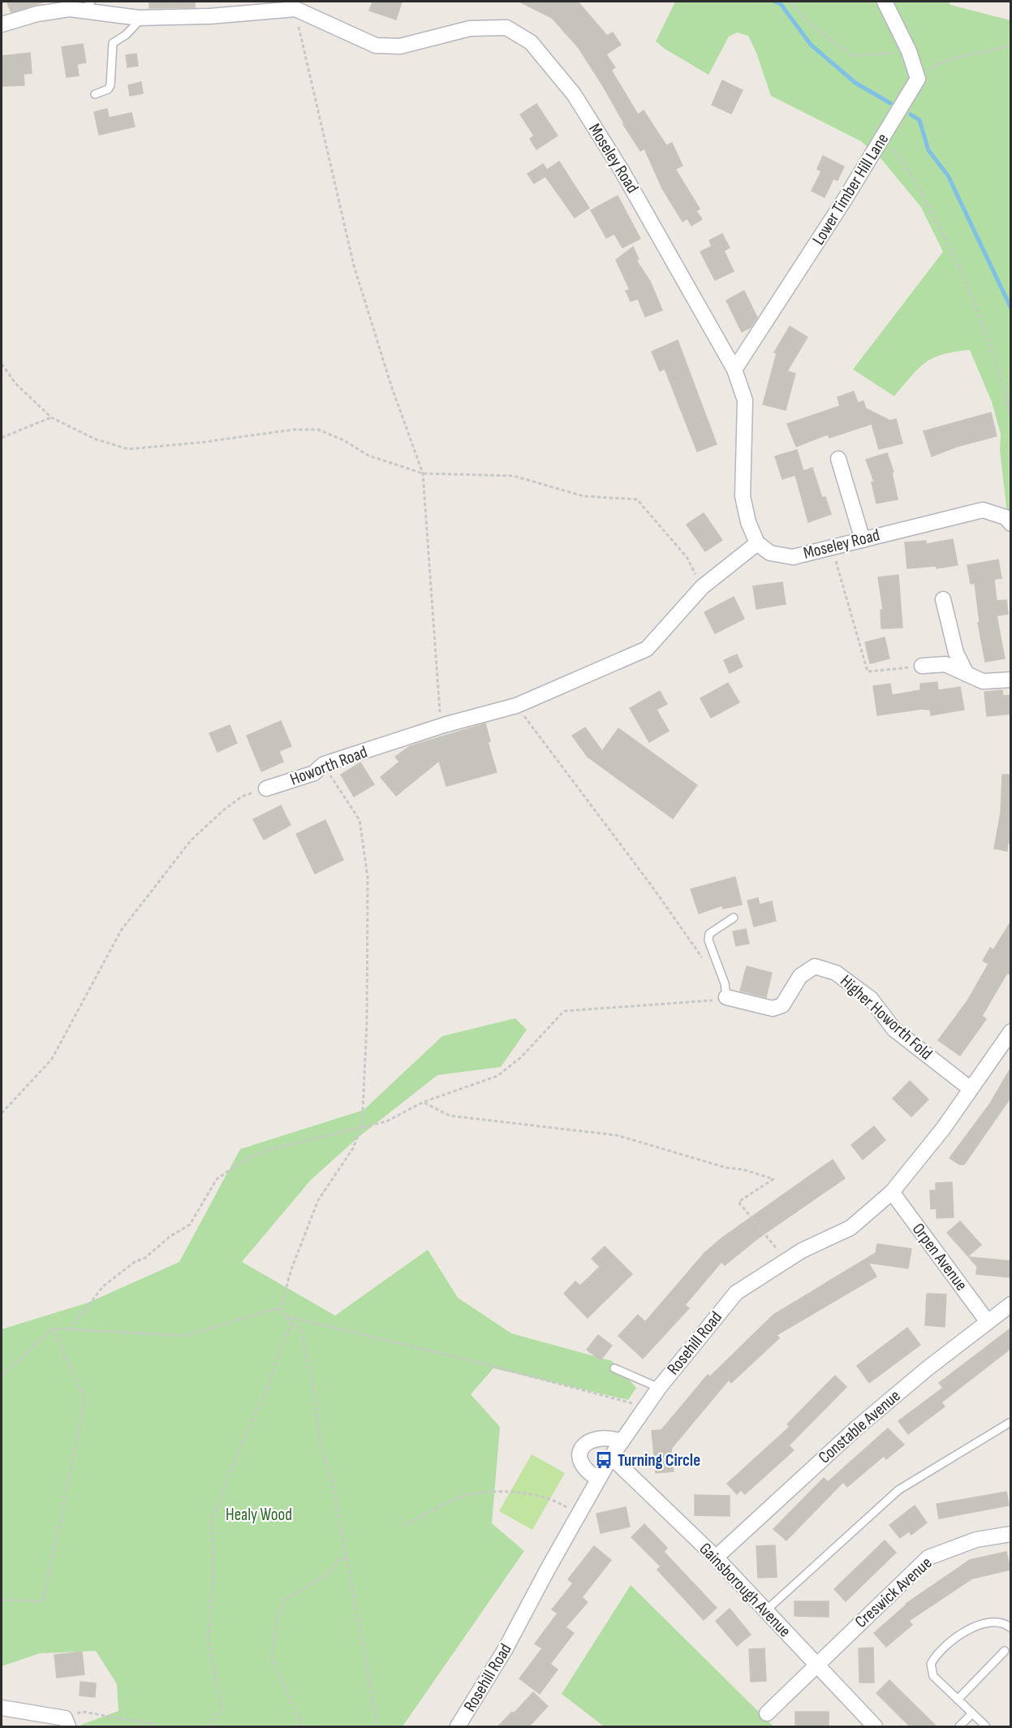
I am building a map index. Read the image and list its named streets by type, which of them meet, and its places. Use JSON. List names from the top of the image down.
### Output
{
  "streets": {
    "street": [
      "Moseley Road",
      "Lower Timber Hill Lane",
      "Howorth Road",
      "Higher Howorth Fold",
      "Orpen Avenue",
      "Rosehill Road",
      "Constable Avenue",
      "Gainsborough Avenue",
      "Creswick Avenue"
    ]
  },
  "crossings": [
    ["Moseley Road", "Lower Timber Hill Lane"],
    ["Moseley Road", "Howorth Road"],
    ["Higher Howorth Fold", "Rosehill Road"],
    ["Orpen Avenue", "Rosehill Road"],
    ["Orpen Avenue", "Constable Avenue"],
    ["Rosehill Road", "Gainsborough Avenue"],
    ["Constable Avenue", "Gainsborough Avenue"],
    ["Gainsborough Avenue", "Creswick Avenue"]
  ],
  "parks": ["Healy Wood"],
  "places": {
    "bus stop": ["Turning Circle"]
  }
}
